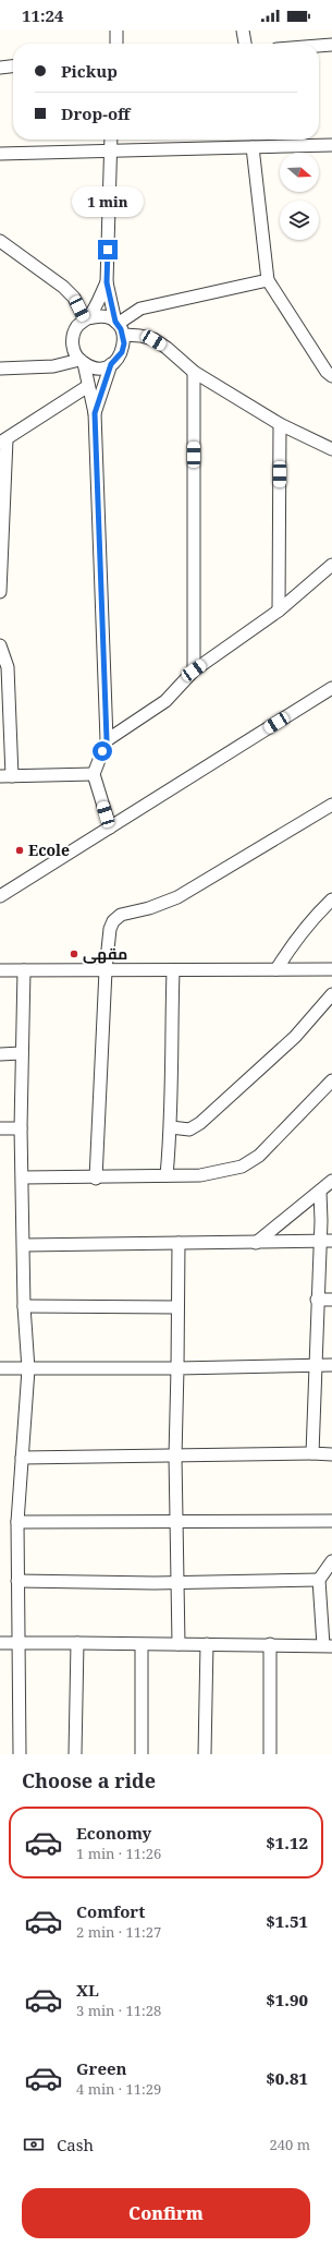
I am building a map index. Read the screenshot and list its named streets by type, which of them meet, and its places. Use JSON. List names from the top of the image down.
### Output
{
  "places": ["Ecole", "مقهى"],
  "north": "right",
  "page": {
    "status": "11:24",
    "banner": ["Pickup", "Drop-off"],
    "bubble": "1 min",
    "heading": "Choose a ride",
    "list": [
      {
        "name": "Economy",
        "note": "1 min · 11:26",
        "value": "$1.12"
      },
      {
        "name": "Comfort",
        "note": "2 min · 11:27",
        "value": "$1.51"
      },
      {
        "name": "XL",
        "note": "3 min · 11:28",
        "value": "$1.90"
      },
      {
        "name": "Green",
        "note": "4 min · 11:29",
        "value": "$0.81"
      }
    ],
    "pay": ["Cash", "240 m"],
    "buttons": "Confirm"
  }
}
